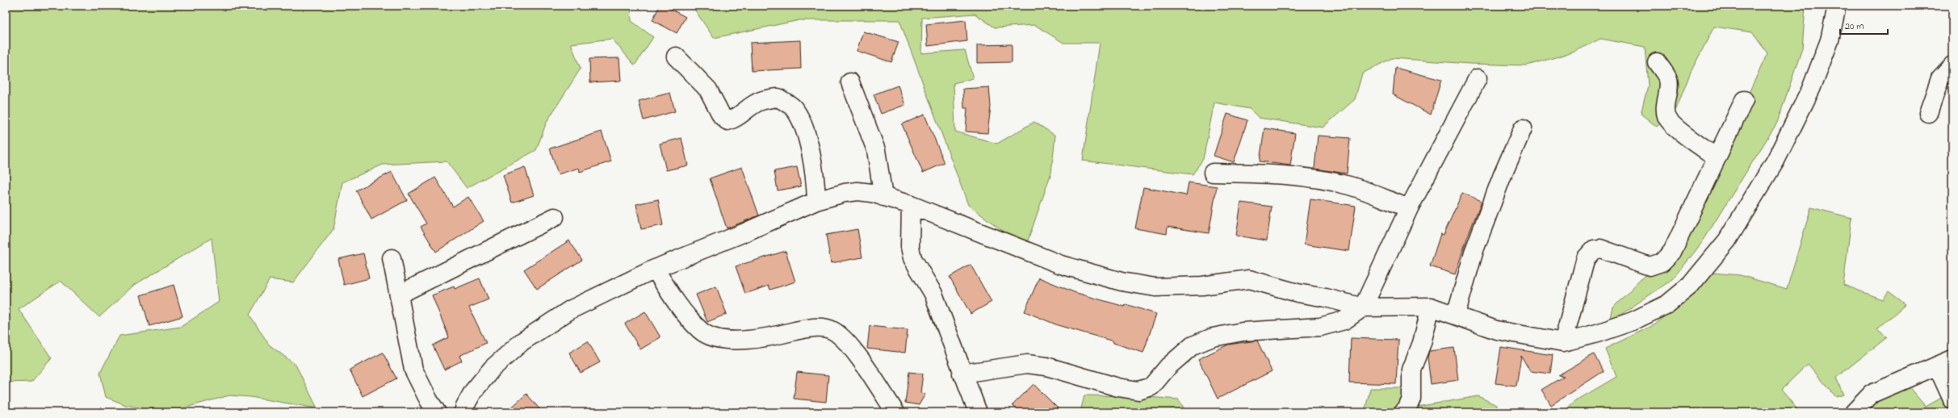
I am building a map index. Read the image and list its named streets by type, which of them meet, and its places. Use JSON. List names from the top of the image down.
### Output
{
  "scale_bar": "20 m"
}
